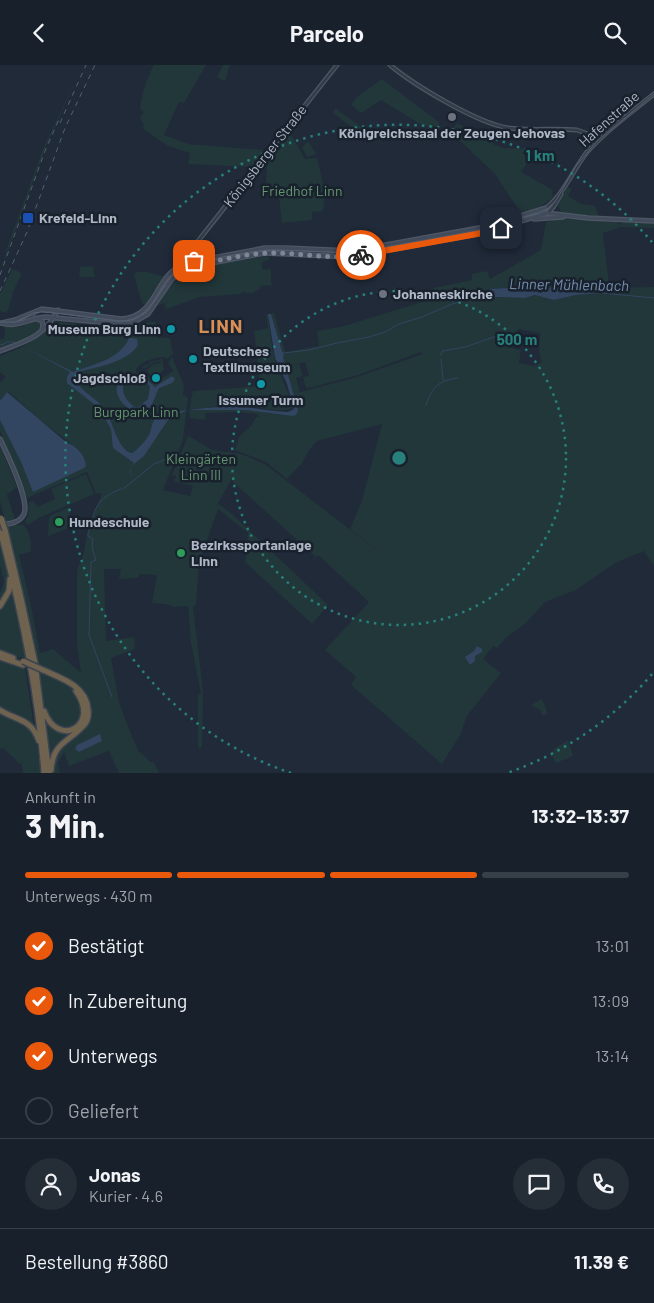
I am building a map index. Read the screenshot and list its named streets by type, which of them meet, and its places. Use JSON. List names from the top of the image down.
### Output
{
  "streets": {
    "main road": ["Hafenstraße"],
    "street": ["Königsberger Straße"]
  },
  "crossings": [
    ["Hafenstraße", "Königsberger Straße"]
  ],
  "districts": ["LINN"],
  "water": ["Linner Mühlenbach"],
  "parks": ["Friedhof Linn", "Burgpark Linn", "Kleingärten Linn III"],
  "places": {
    "other": [
      "Königreichssaal der Zeugen Jehovas",
      "Johanneskirche",
      "Museum Burg Linn",
      "Deutsches Textilmuseum",
      "Jagdschloß",
      "Issumer Turm",
      "Hundeschule",
      "Bezirkssportanlage Linn"
    ],
    "transit": ["Krefeld-Linn"]
  },
  "page": {
    "header": "Parcelo",
    "heading": ["3 Min.", "Ankunft in", "13:32–13:37"],
    "panel": [
      "Jonas",
      "Kurier · 4.6",
      "Bestellung #3860",
      "11.39 €"
    ],
    "bar": "Unterwegs · 430 m",
    "list": [
      ["Bestätigt", "13:01"],
      ["In Zubereitung", "13:09"],
      ["Unterwegs", "13:14"],
      "Geliefert"
    ]
  },
  "rings": ["1 km", "500 m"]
}
